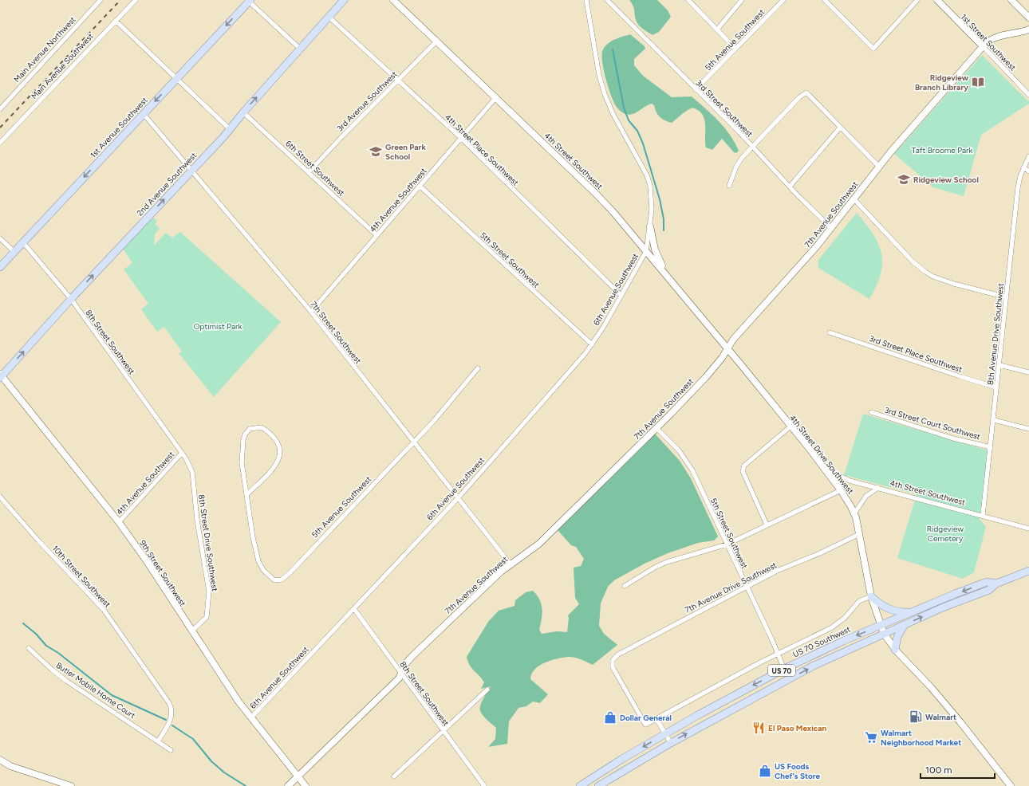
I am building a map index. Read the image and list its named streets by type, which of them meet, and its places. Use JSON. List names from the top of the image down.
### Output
{
  "streets": {
    "main road": [
      "1st Avenue Southwest",
      "2nd Avenue Southwest",
      "US 70 Southwest",
      "US 70"
    ],
    "street": [
      "5th Avenue Southwest",
      "1st Street Southwest",
      "Main Avenue Northwest",
      "Main Avenue Southwest",
      "3rd Avenue Southwest",
      "3rd Street Southwest",
      "4th Street Place Southwest",
      "4th Street Southwest",
      "6th Street Southwest",
      "4th Avenue Southwest",
      "7th Avenue Southwest",
      "5th Street Southwest",
      "6th Avenue Southwest",
      "7th Street Southwest",
      "8th Avenue Drive Southwest",
      "8th Street Southwest",
      "3rd Street Place Southwest",
      "3rd Street Court Southwest",
      "4th Street Drive Southwest",
      "8th Street Drive Southwest",
      "9th Street Southwest",
      "10th Street Southwest",
      "7th Avenue Drive Southwest",
      "Butler Mobile Home Court"
    ]
  },
  "crossings": [
    ["5th Avenue Southwest", "3rd Street Southwest"],
    ["5th Avenue Southwest", "7th Street Southwest"],
    ["1st Street Southwest", "7th Avenue Southwest"],
    ["3rd Avenue Southwest", "4th Street Place Southwest"],
    ["3rd Avenue Southwest", "4th Street Southwest"],
    ["3rd Avenue Southwest", "6th Street Southwest"],
    ["3rd Street Southwest", "7th Avenue Southwest"],
    ["1st Avenue Southwest", "7th Street Southwest"],
    ["1st Avenue Southwest", "8th Street Southwest"],
    ["4th Street Place Southwest", "2nd Avenue Southwest"],
    ["4th Street Place Southwest", "4th Avenue Southwest"],
    ["4th Street Place Southwest", "6th Avenue Southwest"],
    ["4th Street Southwest", "4th Avenue Southwest"],
    ["4th Street Southwest", "7th Avenue Southwest"],
    ["4th Street Southwest", "6th Avenue Southwest"],
    ["4th Street Southwest", "8th Avenue Drive Southwest"],
    ["4th Street Southwest", "4th Street Drive Southwest"],
    ["6th Street Southwest", "2nd Avenue Southwest"],
    ["6th Street Southwest", "4th Avenue Southwest"],
    ["2nd Avenue Southwest", "7th Street Southwest"],
    ["2nd Avenue Southwest", "8th Street Southwest"],
    ["2nd Avenue Southwest", "9th Street Southwest"],
    ["4th Avenue Southwest", "5th Street Southwest"],
    ["4th Avenue Southwest", "7th Street Southwest"],
    ["4th Avenue Southwest", "8th Street Southwest"],
    ["4th Avenue Southwest", "8th Street Drive Southwest"],
    ["4th Avenue Southwest", "9th Street Southwest"],
    ["7th Avenue Southwest", "5th Street Southwest"],
    ["7th Avenue Southwest", "7th Street Southwest"],
    ["7th Avenue Southwest", "8th Street Southwest"],
    ["7th Avenue Southwest", "4th Street Drive Southwest"],
    ["7th Avenue Southwest", "9th Street Southwest"],
    ["5th Street Southwest", "6th Avenue Southwest"],
    ["5th Street Southwest", "7th Avenue Drive Southwest"],
    ["5th Street Southwest", "US 70 Southwest"],
    ["6th Avenue Southwest", "7th Street Southwest"],
    ["6th Avenue Southwest", "8th Street Southwest"],
    ["6th Avenue Southwest", "9th Street Southwest"],
    ["8th Avenue Drive Southwest", "3rd Street Place Southwest"],
    ["8th Avenue Drive Southwest", "3rd Street Court Southwest"],
    ["8th Street Southwest", "8th Street Drive Southwest"],
    ["4th Street Drive Southwest", "7th Avenue Drive Southwest"],
    ["4th Street Drive Southwest", "US 70 Southwest"],
    ["8th Street Drive Southwest", "9th Street Southwest"],
    ["10th Street Southwest", "Butler Mobile Home Court"]
  ],
  "one_way": ["1st Avenue Southwest", "2nd Avenue Southwest"],
  "parks": ["Taft Broome Park", "Optimist Park", "Ridgeview Cemetery"],
  "places": {
    "library": ["Ridgeview Branch Library"],
    "school or university": ["Green Park School", "Ridgeview School"],
    "fuel station": ["Walmart"],
    "shop": ["Dollar General", "US Foods Chef's Store"],
    "restaurant": ["El Paso Mexican"],
    "supermarket": ["Walmart Neighborhood Market"]
  },
  "scale_bar": "100 m"
}
